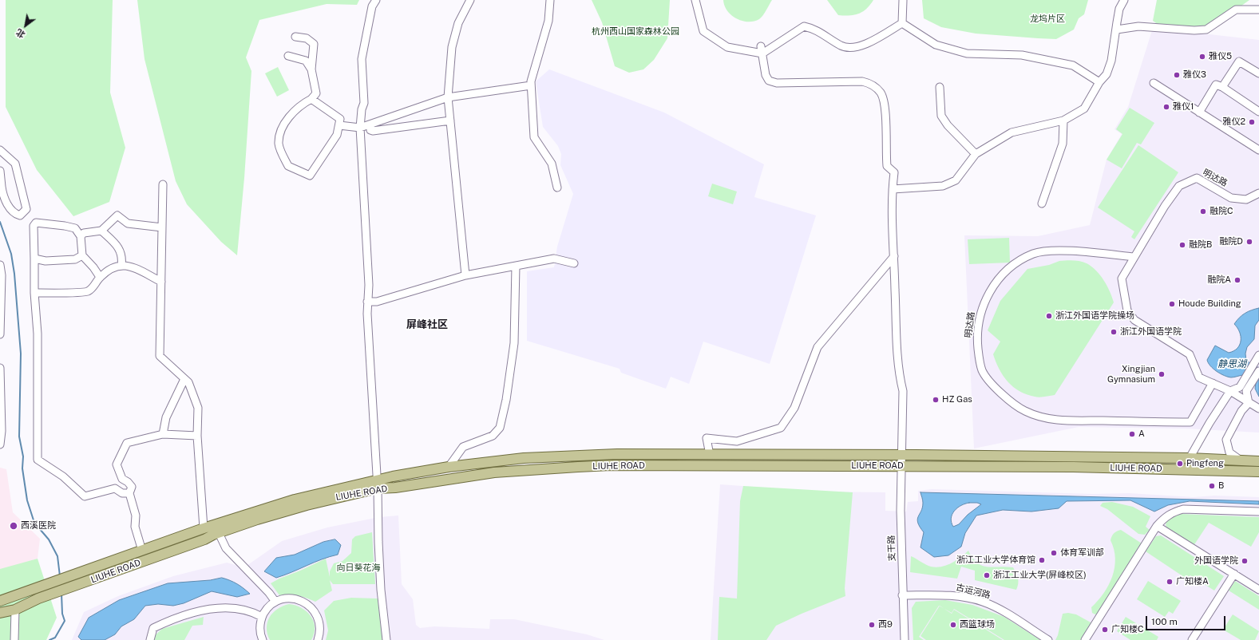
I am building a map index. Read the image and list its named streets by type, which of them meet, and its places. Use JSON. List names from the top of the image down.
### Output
{
  "streets": {
    "main road": ["LIUHE ROAD"],
    "street": ["明达路", "支干路", "古运河路"]
  },
  "crossings": [
    ["LIUHE ROAD", "支干路"],
    ["支干路", "古运河路"]
  ],
  "districts": ["屏峰社区"],
  "water": ["静思湖"],
  "parks": ["龙坞片区", "杭州西山国家森林公园", "向日葵花海"],
  "places": [
    "雅仪5",
    "雅仪3",
    "雅仪1",
    "雅仪2",
    "融院C",
    "融院D",
    "融院B",
    "融院A",
    "Houde Building",
    "浙江外国语学院操场",
    "浙江外国语学院",
    "Xingjian Gymnasium",
    "HZ Gas",
    "A",
    "Pingfeng",
    "B",
    "西溪医院",
    "体育军训部",
    "浙江工业大学体育馆",
    "外国语学院",
    "浙江工业大学(屏峰校区)",
    "广知楼A",
    "西9",
    "西篮球场",
    "广知楼C"
  ],
  "scale_bar": "100 m",
  "north": "bottom left"
}
